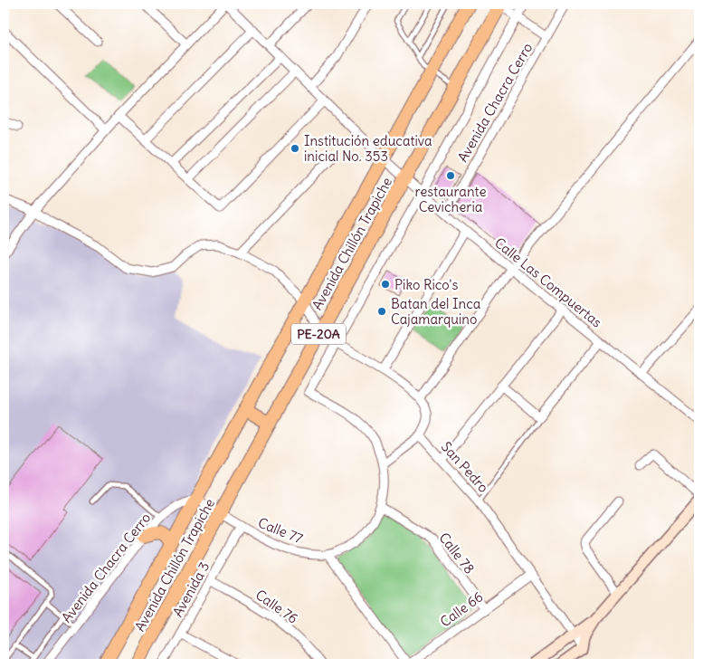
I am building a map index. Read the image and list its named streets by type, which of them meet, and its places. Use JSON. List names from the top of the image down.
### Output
{
  "streets": {
    "main road": ["Avenida Chillón Trapiche", "PE-20A"],
    "street": [
      "Avenida Chacra Cerro",
      "Calle Las Compuertas",
      "San Pedro",
      "Calle 77",
      "Calle 78",
      "Avenida 3",
      "Calle 76",
      "Calle 66"
    ]
  },
  "crossings": [
    ["Avenida Chacra Cerro", "Avenida Chillón Trapiche"],
    ["Avenida Chacra Cerro", "Calle Las Compuertas"],
    ["Avenida Chacra Cerro", "Calle 77"],
    ["Avenida Chillón Trapiche", "Calle Las Compuertas"],
    ["Avenida Chillón Trapiche", "Calle 77"],
    ["San Pedro", "Calle 66"],
    ["Calle 77", "Calle 78"],
    ["Calle 77", "Avenida 3"],
    ["Calle 78", "Calle 66"],
    ["Avenida 3", "Calle 76"]
  ],
  "places": [
    "Institución educativa inicial No. 353",
    "restaurante Cevicheria",
    "Piko Rico's",
    "Batan del Inca Cajamarquino"
  ]
}
